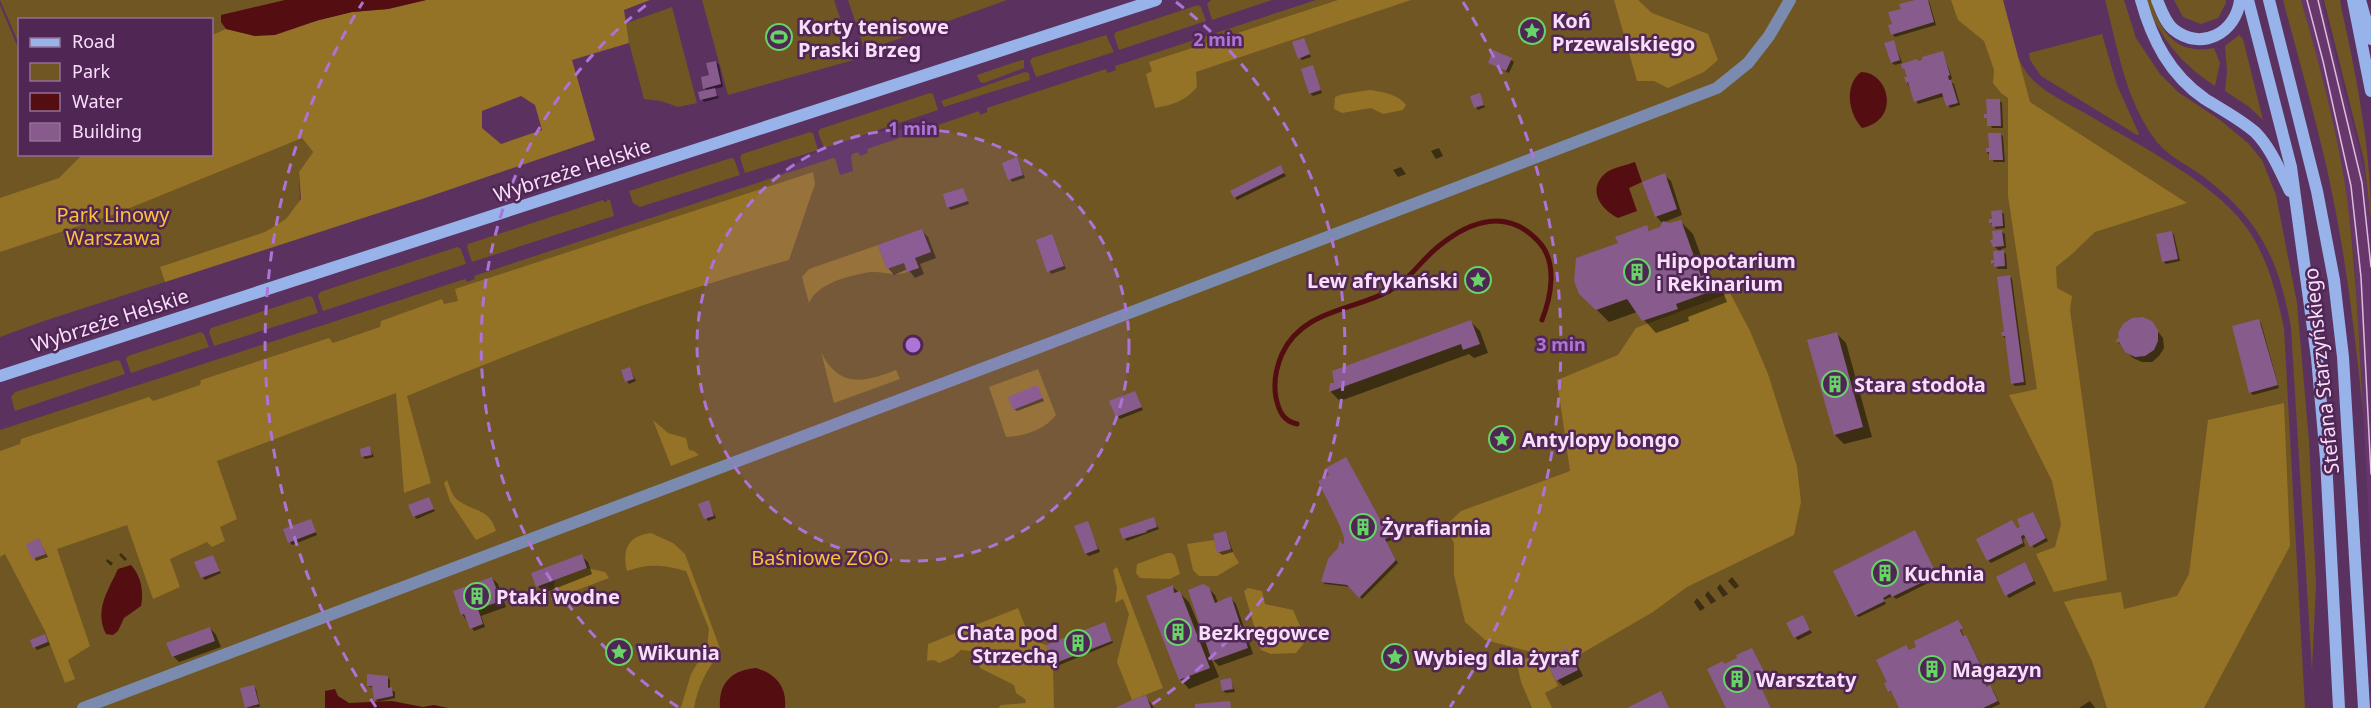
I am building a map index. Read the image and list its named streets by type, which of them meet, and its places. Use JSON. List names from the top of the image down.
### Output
{
  "streets": {
    "main road": ["Wybrzeże Helskie", "Stefana Starzyńskiego"]
  },
  "parks": ["Park Linowy Warszawa", "Baśniowe ZOO"],
  "places": {
    "place": [
      "Koń Przewalskiego",
      "Lew afrykański",
      "Antylopy bongo",
      "Wikunia",
      "Wybieg dla żyraf"
    ],
    "sports": ["Korty tenisowe Praski Brzeg"],
    "building": [
      "Hipopotarium i Rekinarium",
      "Stara stodoła",
      "Żyrafiarnia",
      "Kuchnia",
      "Ptaki wodne",
      "Bezkręgowce",
      "Chata pod Strzechą",
      "Magazyn",
      "Warsztaty"
    ]
  },
  "legend": [
    "Road",
    "Park",
    "Water",
    "Building"
  ],
  "rings": ["2 min", "1 min", "3 min"]
}
